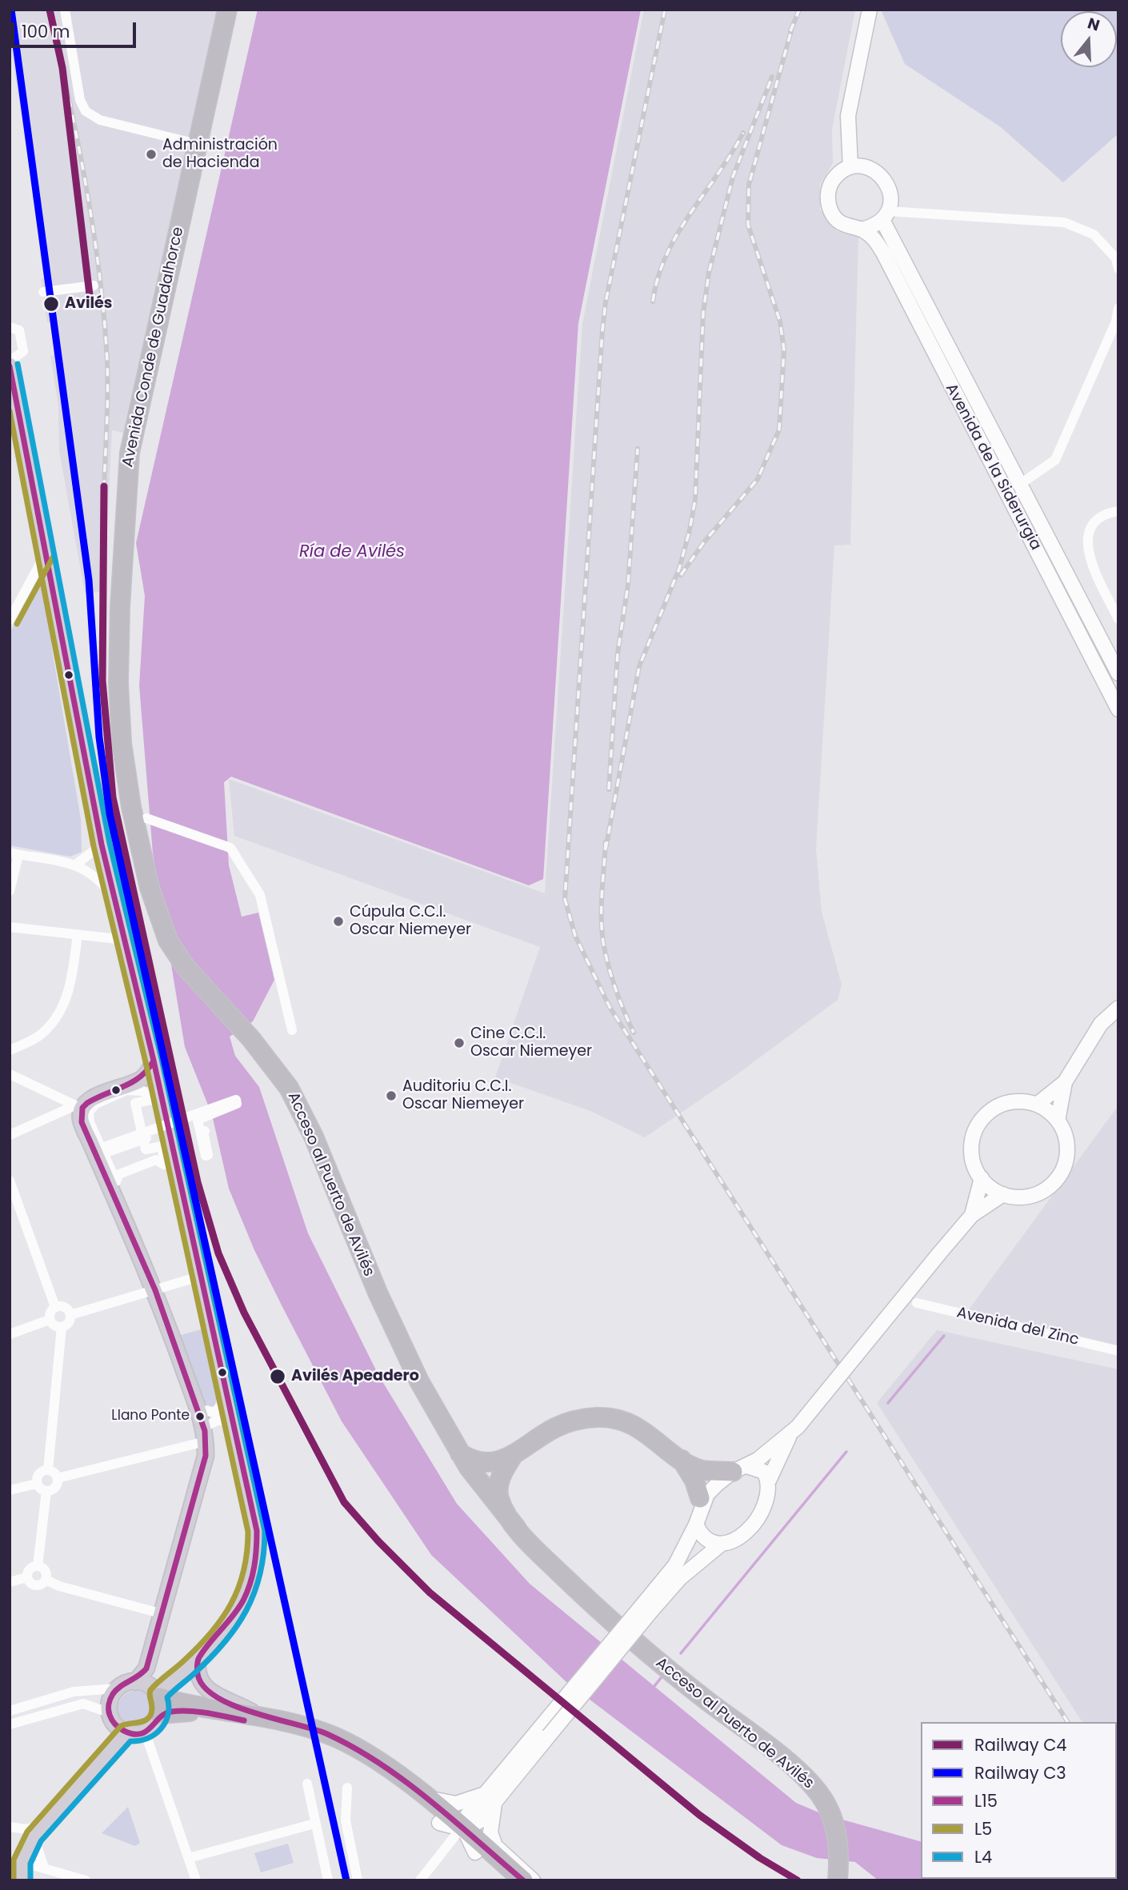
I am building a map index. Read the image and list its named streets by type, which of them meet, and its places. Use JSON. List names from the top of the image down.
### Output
{
  "streets": {
    "highway": ["Avenida Conde de Guadalhorce", "Acceso al Puerto de Avilés"],
    "main road": ["Avenida de la Siderurgia"],
    "street": ["Avenida del Zinc"]
  },
  "crossings": [
    ["Avenida Conde de Guadalhorce", "Acceso al Puerto de Avilés"]
  ],
  "water": ["Ría de Avilés"],
  "places": [
    "Administración de Hacienda",
    "Avilés",
    "Cúpula C.C.I. Oscar Niemeyer",
    "Cine C.C.I. Oscar Niemeyer",
    "Auditoriu C.C.I. Oscar Niemeyer",
    "Avilés Apeadero",
    "Llano Ponte"
  ],
  "lines": [
    "rail line C4",
    "rail line C3",
    "transit line L4",
    "transit line L15",
    "transit line L5"
  ],
  "legend": [
    "Railway C4",
    "Railway C3",
    "L15",
    "L5",
    "L4"
  ],
  "scale_bar": "100 m",
  "north": "top"
}
